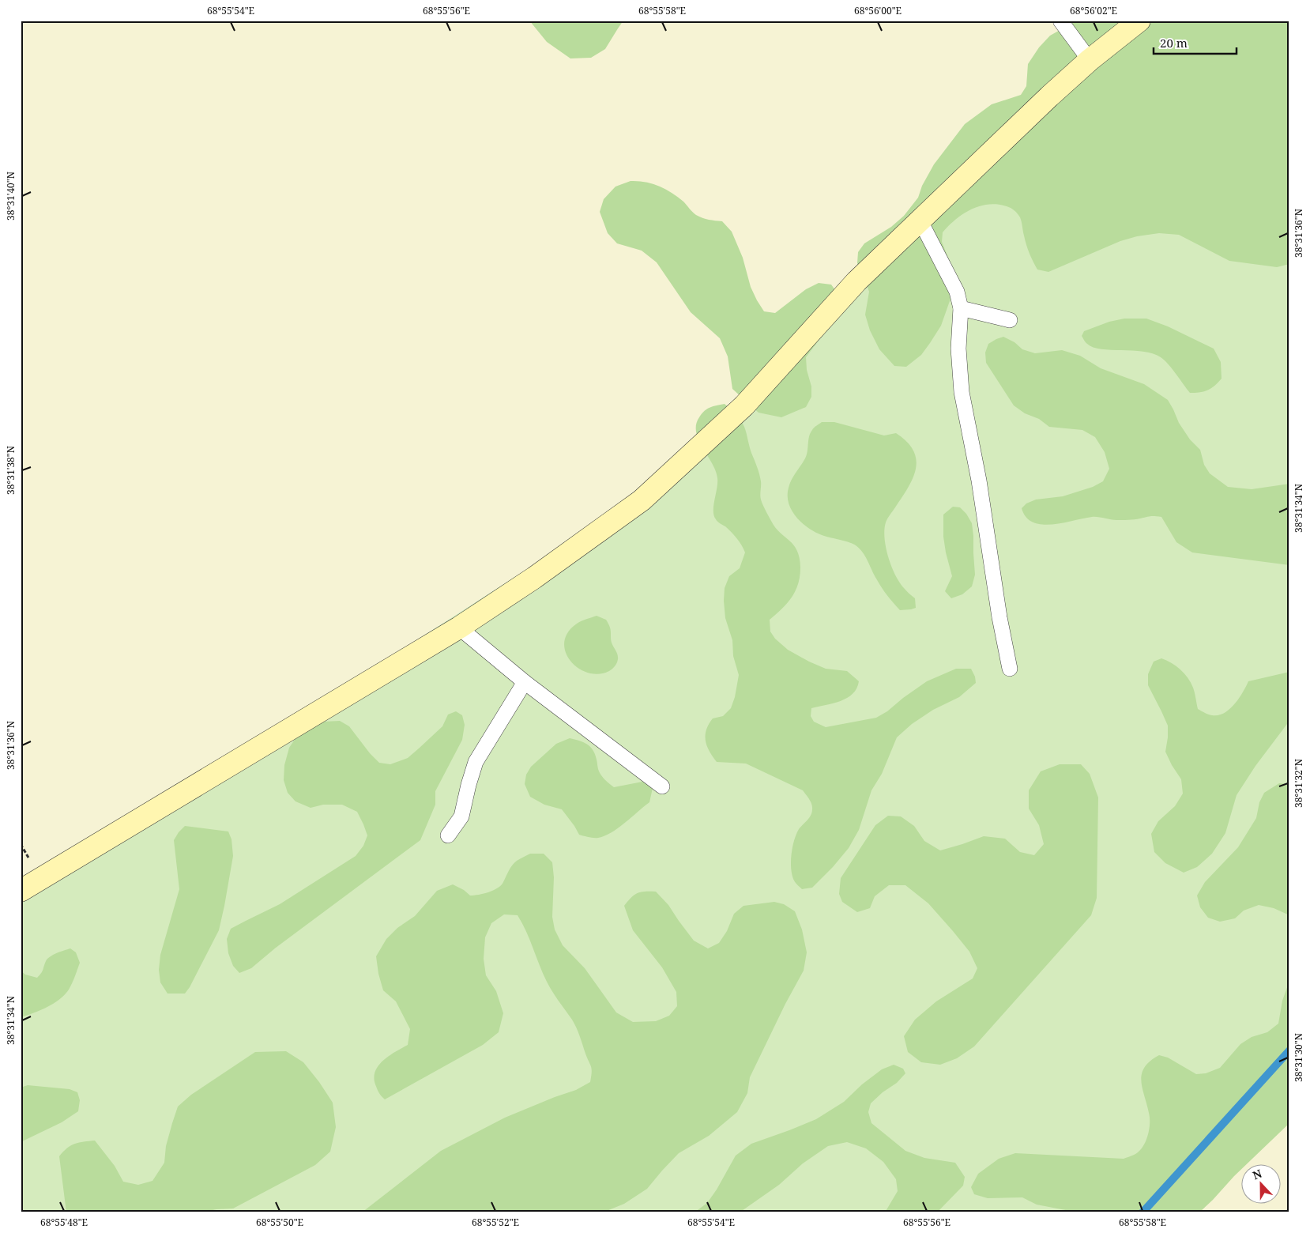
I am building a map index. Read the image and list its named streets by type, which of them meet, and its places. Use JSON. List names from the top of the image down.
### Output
{
  "scale_bar": "20 m",
  "north": "top",
  "coordinates": [
    "68°55'54\"E",
    "68°55'56\"E",
    "68°55'58\"E",
    "68°56'00\"E",
    "68°56'02\"E",
    "38°31'40\"N",
    "38°31'36\"N",
    "38°31'38\"N",
    "38°31'34\"N",
    "38°31'32\"N",
    "38°31'30\"N",
    "68°55'48\"E",
    "68°55'50\"E",
    "68°55'52\"E"
  ]
}
